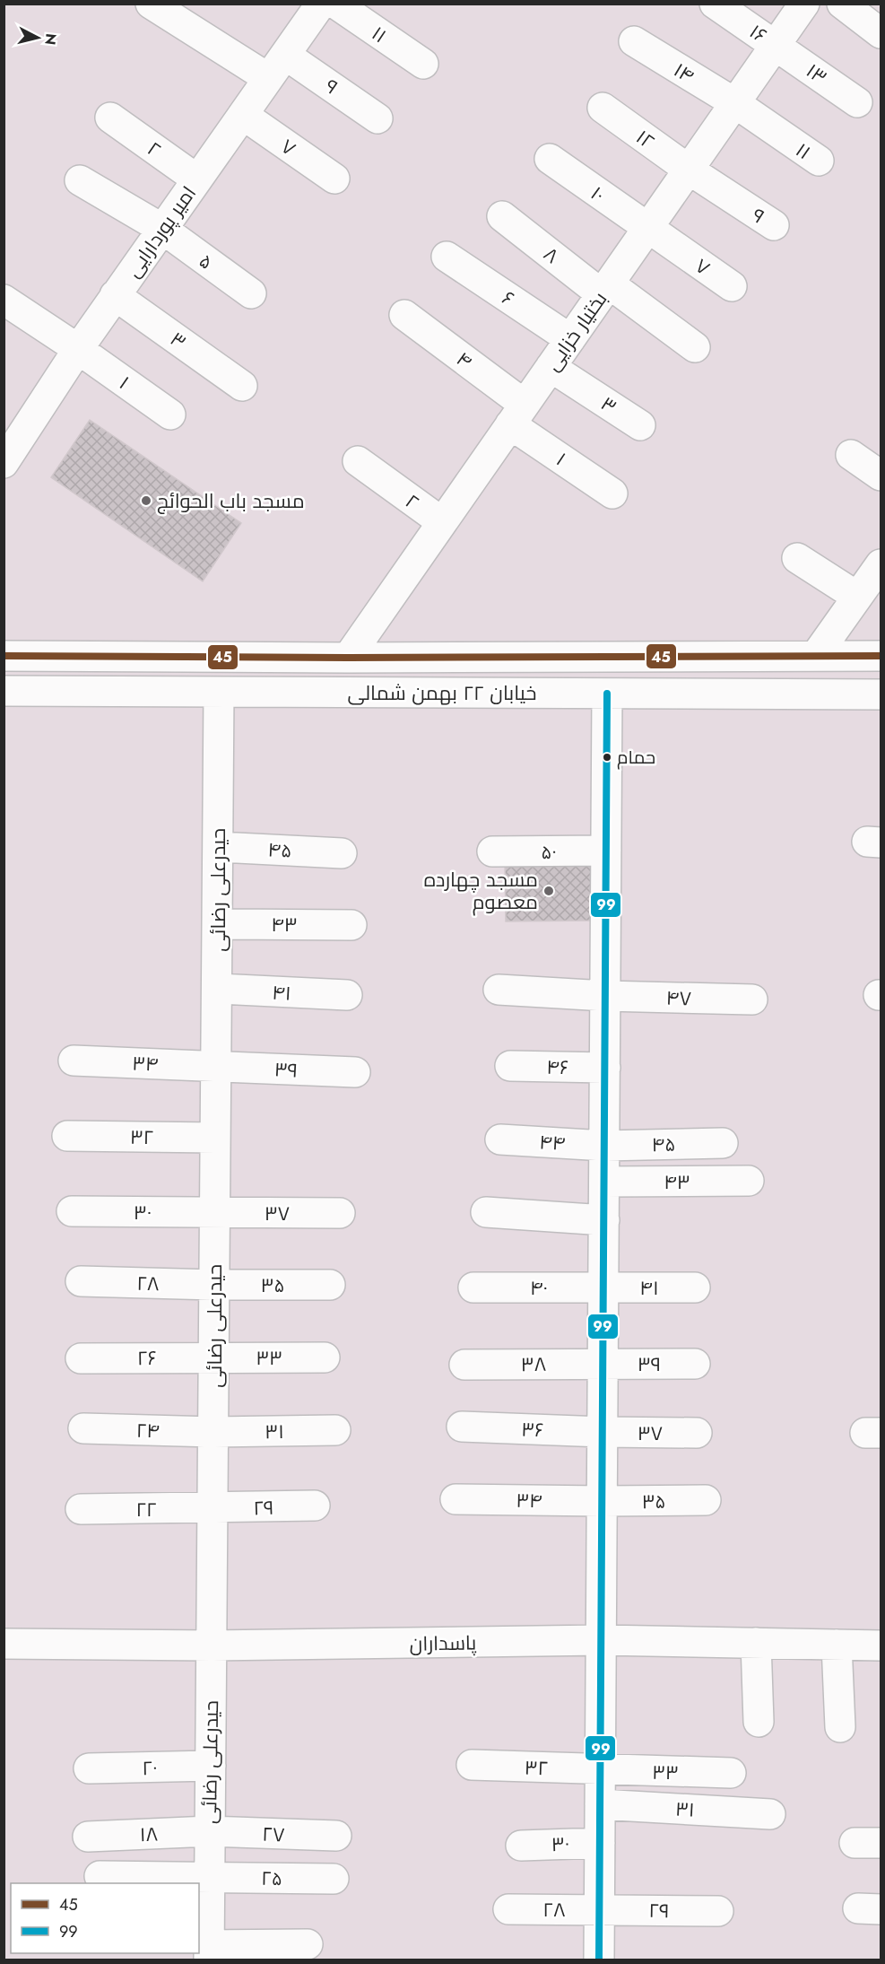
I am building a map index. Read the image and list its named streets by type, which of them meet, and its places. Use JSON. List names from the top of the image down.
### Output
{
  "streets": {
    "street": [
      "۱۶",
      "۱۱",
      "۱۴",
      "۱۳",
      "۹",
      "۱۲",
      "۷",
      "۲",
      "۱۰",
      "امیر پوردارایی",
      "۸",
      "۵",
      "۶",
      "بختیار خزایی",
      "۳",
      "۴",
      "۱",
      "خیابان ۲۲ بهمن شمالی",
      "۴۵",
      "۵۰",
      "حیدرعلی رضائی",
      "۴۳",
      "۴۱",
      "۴۷",
      "۳۴",
      "۴۶",
      "۳۹",
      "۳۲",
      "۴۴",
      "۳۰",
      "۳۷",
      "۲۸",
      "۳۵",
      "۴۰",
      "۲۶",
      "۳۳",
      "۳۸",
      "۳۶",
      "۲۴",
      "۳۱",
      "۲۹",
      "۲۲",
      "پاسداران",
      "۲۰",
      "۱۸",
      "۲۷",
      "۲۵"
    ]
  },
  "crossings": [
    ["۱۶", "۱۳"],
    ["۱۶", "بختیار خزایی"],
    ["۱۱", "۱۴"],
    ["۱۱", "بختیار خزایی"],
    ["۱۴", "بختیار خزایی"],
    ["۱۳", "بختیار خزایی"],
    ["۹", "۱۲"],
    ["۹", "امیر پوردارایی"],
    ["۹", "بختیار خزایی"],
    ["۱۲", "بختیار خزایی"],
    ["۷", "۱۰"],
    ["۷", "امیر پوردارایی"],
    ["۷", "بختیار خزایی"],
    ["۲", "امیر پوردارایی"],
    ["۲", "بختیار خزایی"],
    ["۱۰", "بختیار خزایی"],
    ["امیر پوردارایی", "۵"],
    ["امیر پوردارایی", "۳"],
    ["امیر پوردارایی", "۱"],
    ["۸", "بختیار خزایی"],
    ["۶", "بختیار خزایی"],
    ["بختیار خزایی", "۳"],
    ["بختیار خزایی", "۴"],
    ["بختیار خزایی", "۱"],
    ["بختیار خزایی", "خیابان ۲۲ بهمن شمالی"],
    ["۴", "۱"],
    ["خیابان ۲۲ بهمن شمالی", "حیدرعلی رضائی"],
    ["۴۵", "حیدرعلی رضائی"],
    ["۴۵", "۴۴"],
    ["حیدرعلی رضائی", "۴۳"],
    ["حیدرعلی رضائی", "۴۱"],
    ["حیدرعلی رضائی", "۳۴"],
    ["حیدرعلی رضائی", "۳۹"],
    ["حیدرعلی رضائی", "۳۲"],
    ["حیدرعلی رضائی", "۳۰"],
    ["حیدرعلی رضائی", "۳۷"],
    ["حیدرعلی رضائی", "۲۸"],
    ["حیدرعلی رضائی", "۳۵"],
    ["حیدرعلی رضائی", "۲۶"],
    ["حیدرعلی رضائی", "۳۳"],
    ["حیدرعلی رضائی", "۲۴"],
    ["حیدرعلی رضائی", "۳۱"],
    ["حیدرعلی رضائی", "۲۹"],
    ["حیدرعلی رضائی", "۲۲"],
    ["حیدرعلی رضائی", "پاسداران"],
    ["حیدرعلی رضائی", "۲۰"],
    ["حیدرعلی رضائی", "۱۸"],
    ["حیدرعلی رضائی", "۲۷"],
    ["حیدرعلی رضائی", "۲۵"],
    ["۴۱", "۴۰"],
    ["۳۴", "۳۹"],
    ["۳۴", "۳۵"],
    ["۳۹", "۳۸"],
    ["۳۲", "۳۳"],
    ["۳۰", "۳۷"],
    ["۳۷", "۳۶"],
    ["۲۸", "۳۵"],
    ["۲۸", "۲۹"],
    ["۲۶", "۳۳"],
    ["۲۴", "۳۱"],
    ["۲۹", "۲۲"],
    ["۱۸", "۲۷"]
  ],
  "places": ["مسجد باب الحوائج", "حمام", "مسجد چهارده معصوم"],
  "lines": ["transit line 45", "transit line 99"],
  "legend": ["45", "99"],
  "north": "right"
}
